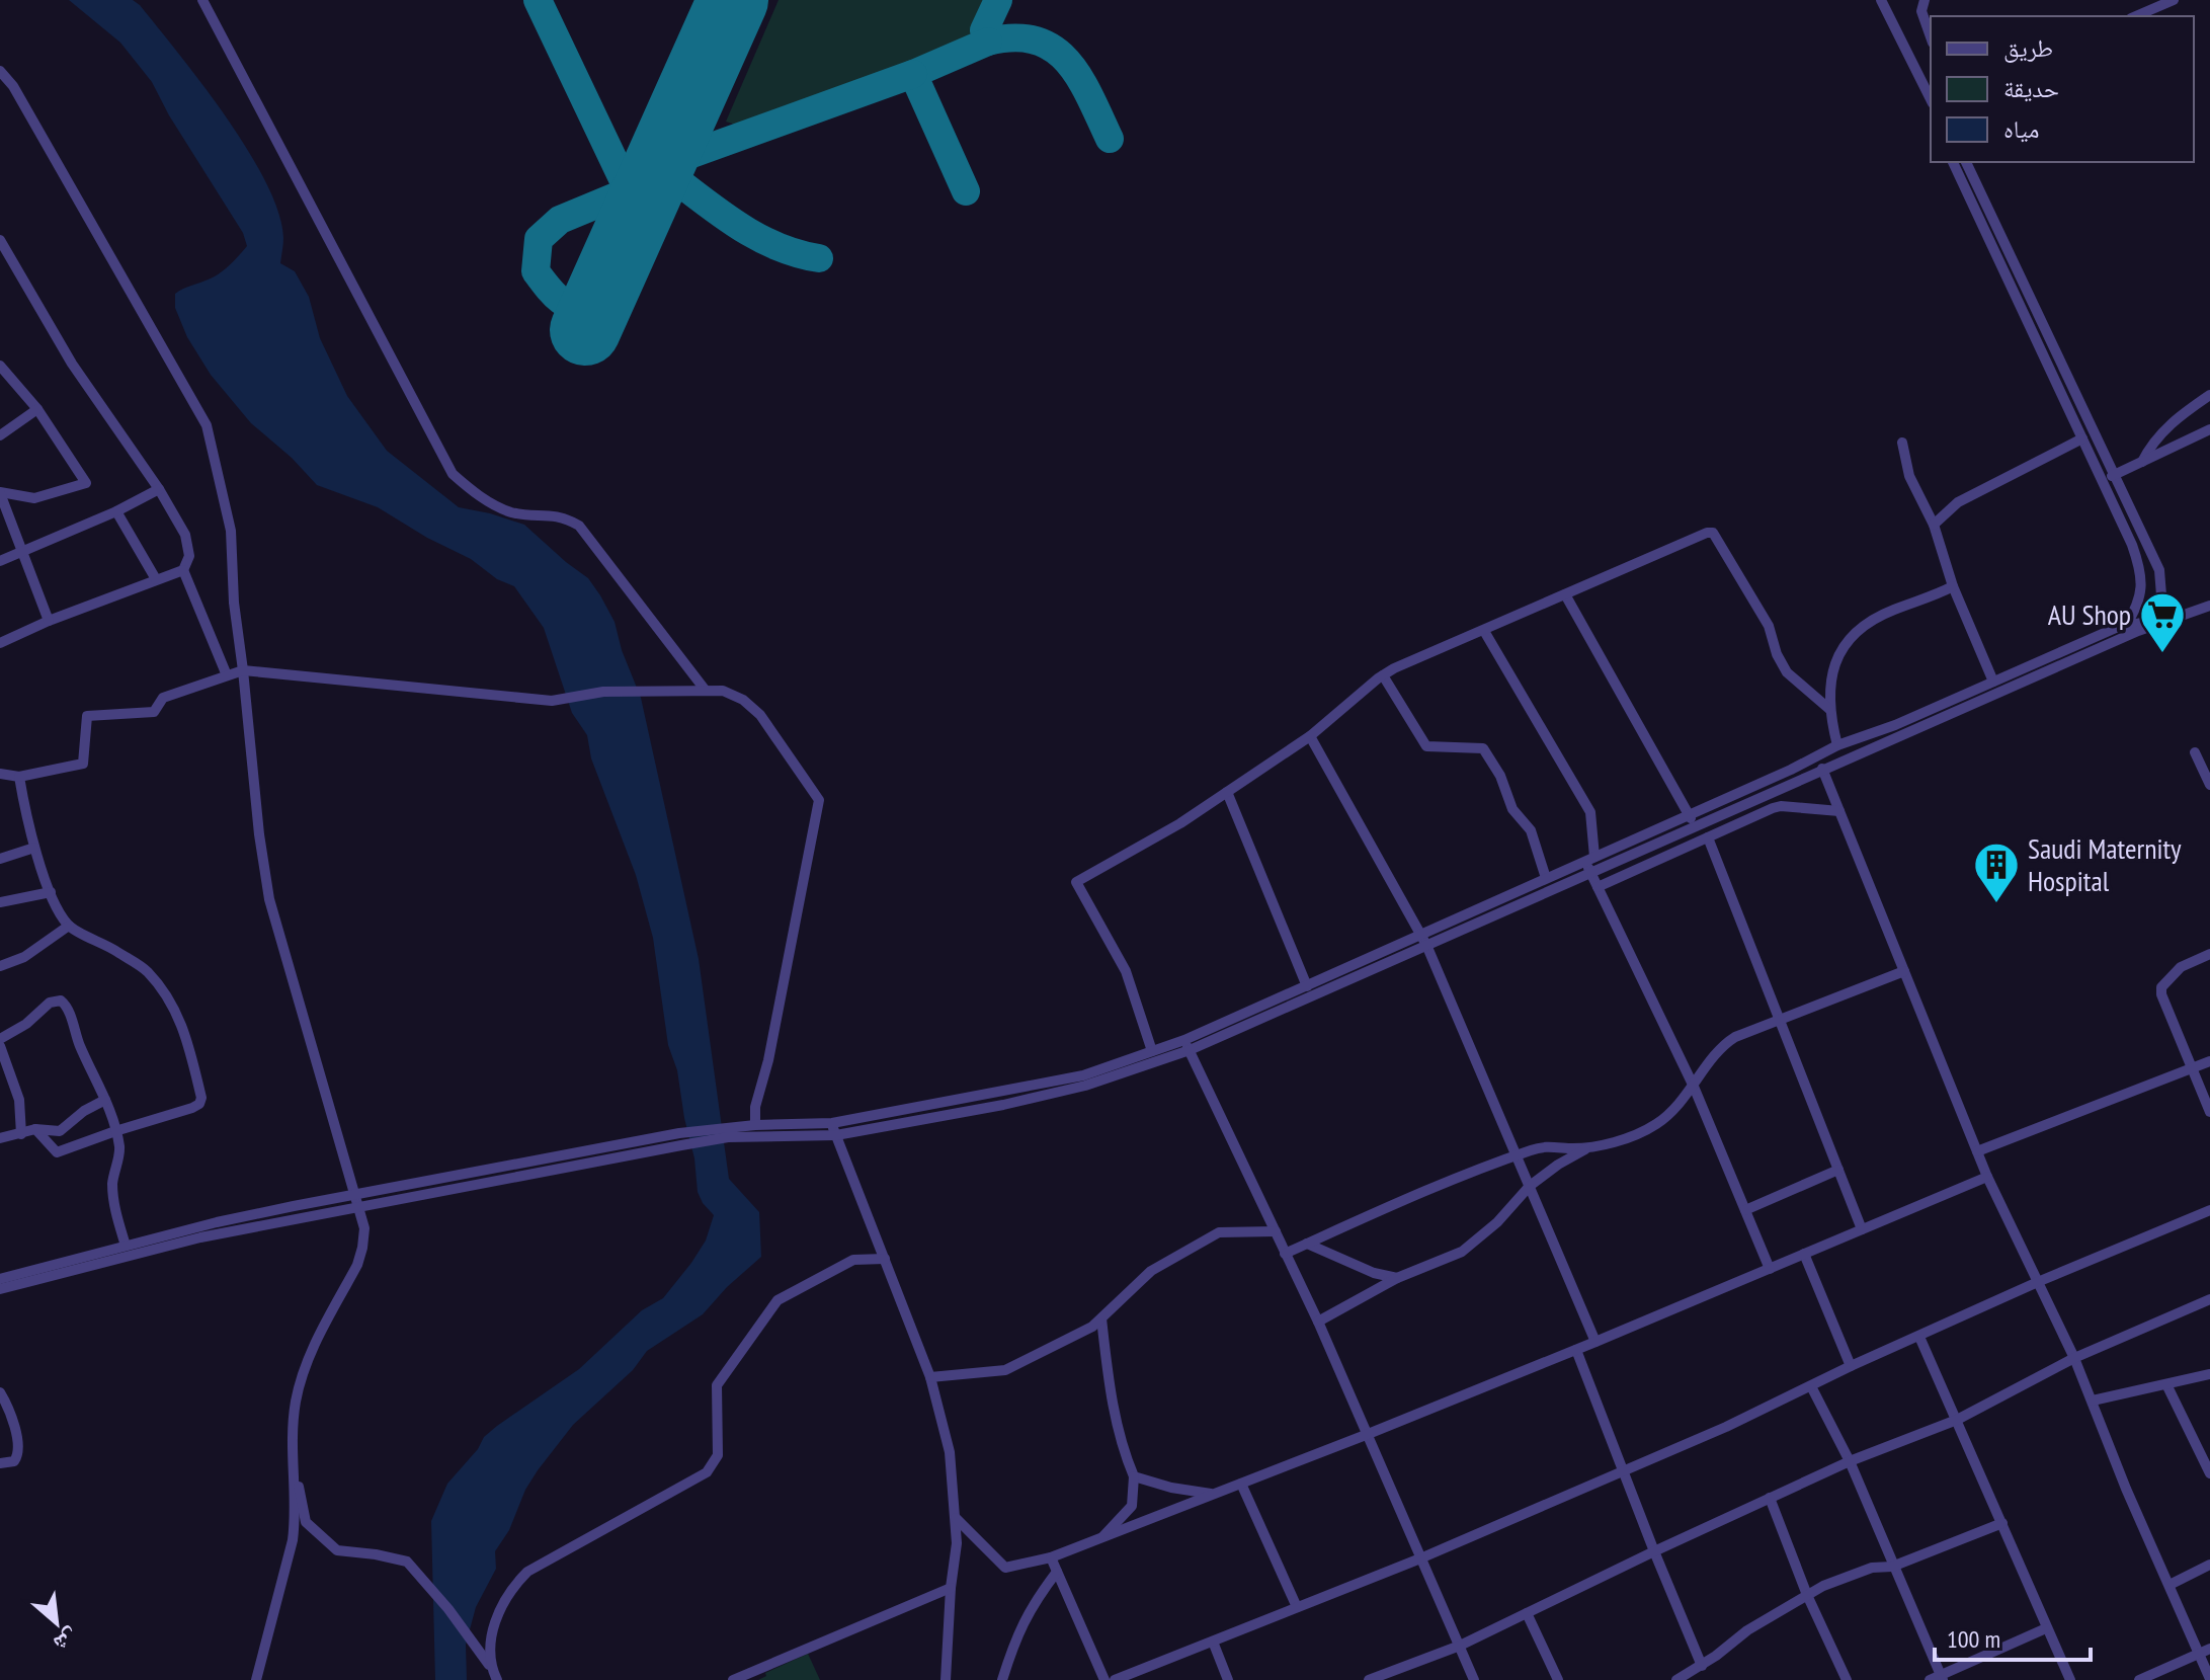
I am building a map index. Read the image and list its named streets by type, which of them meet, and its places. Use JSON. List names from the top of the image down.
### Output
{
  "places": {
    "supermarket": ["AU Shop"],
    "building": ["Saudi Maternity Hospital"]
  },
  "legend": ["طريق", "حديقة", "مياه"],
  "scale_bar": "100 m",
  "north": "bottom right"
}
